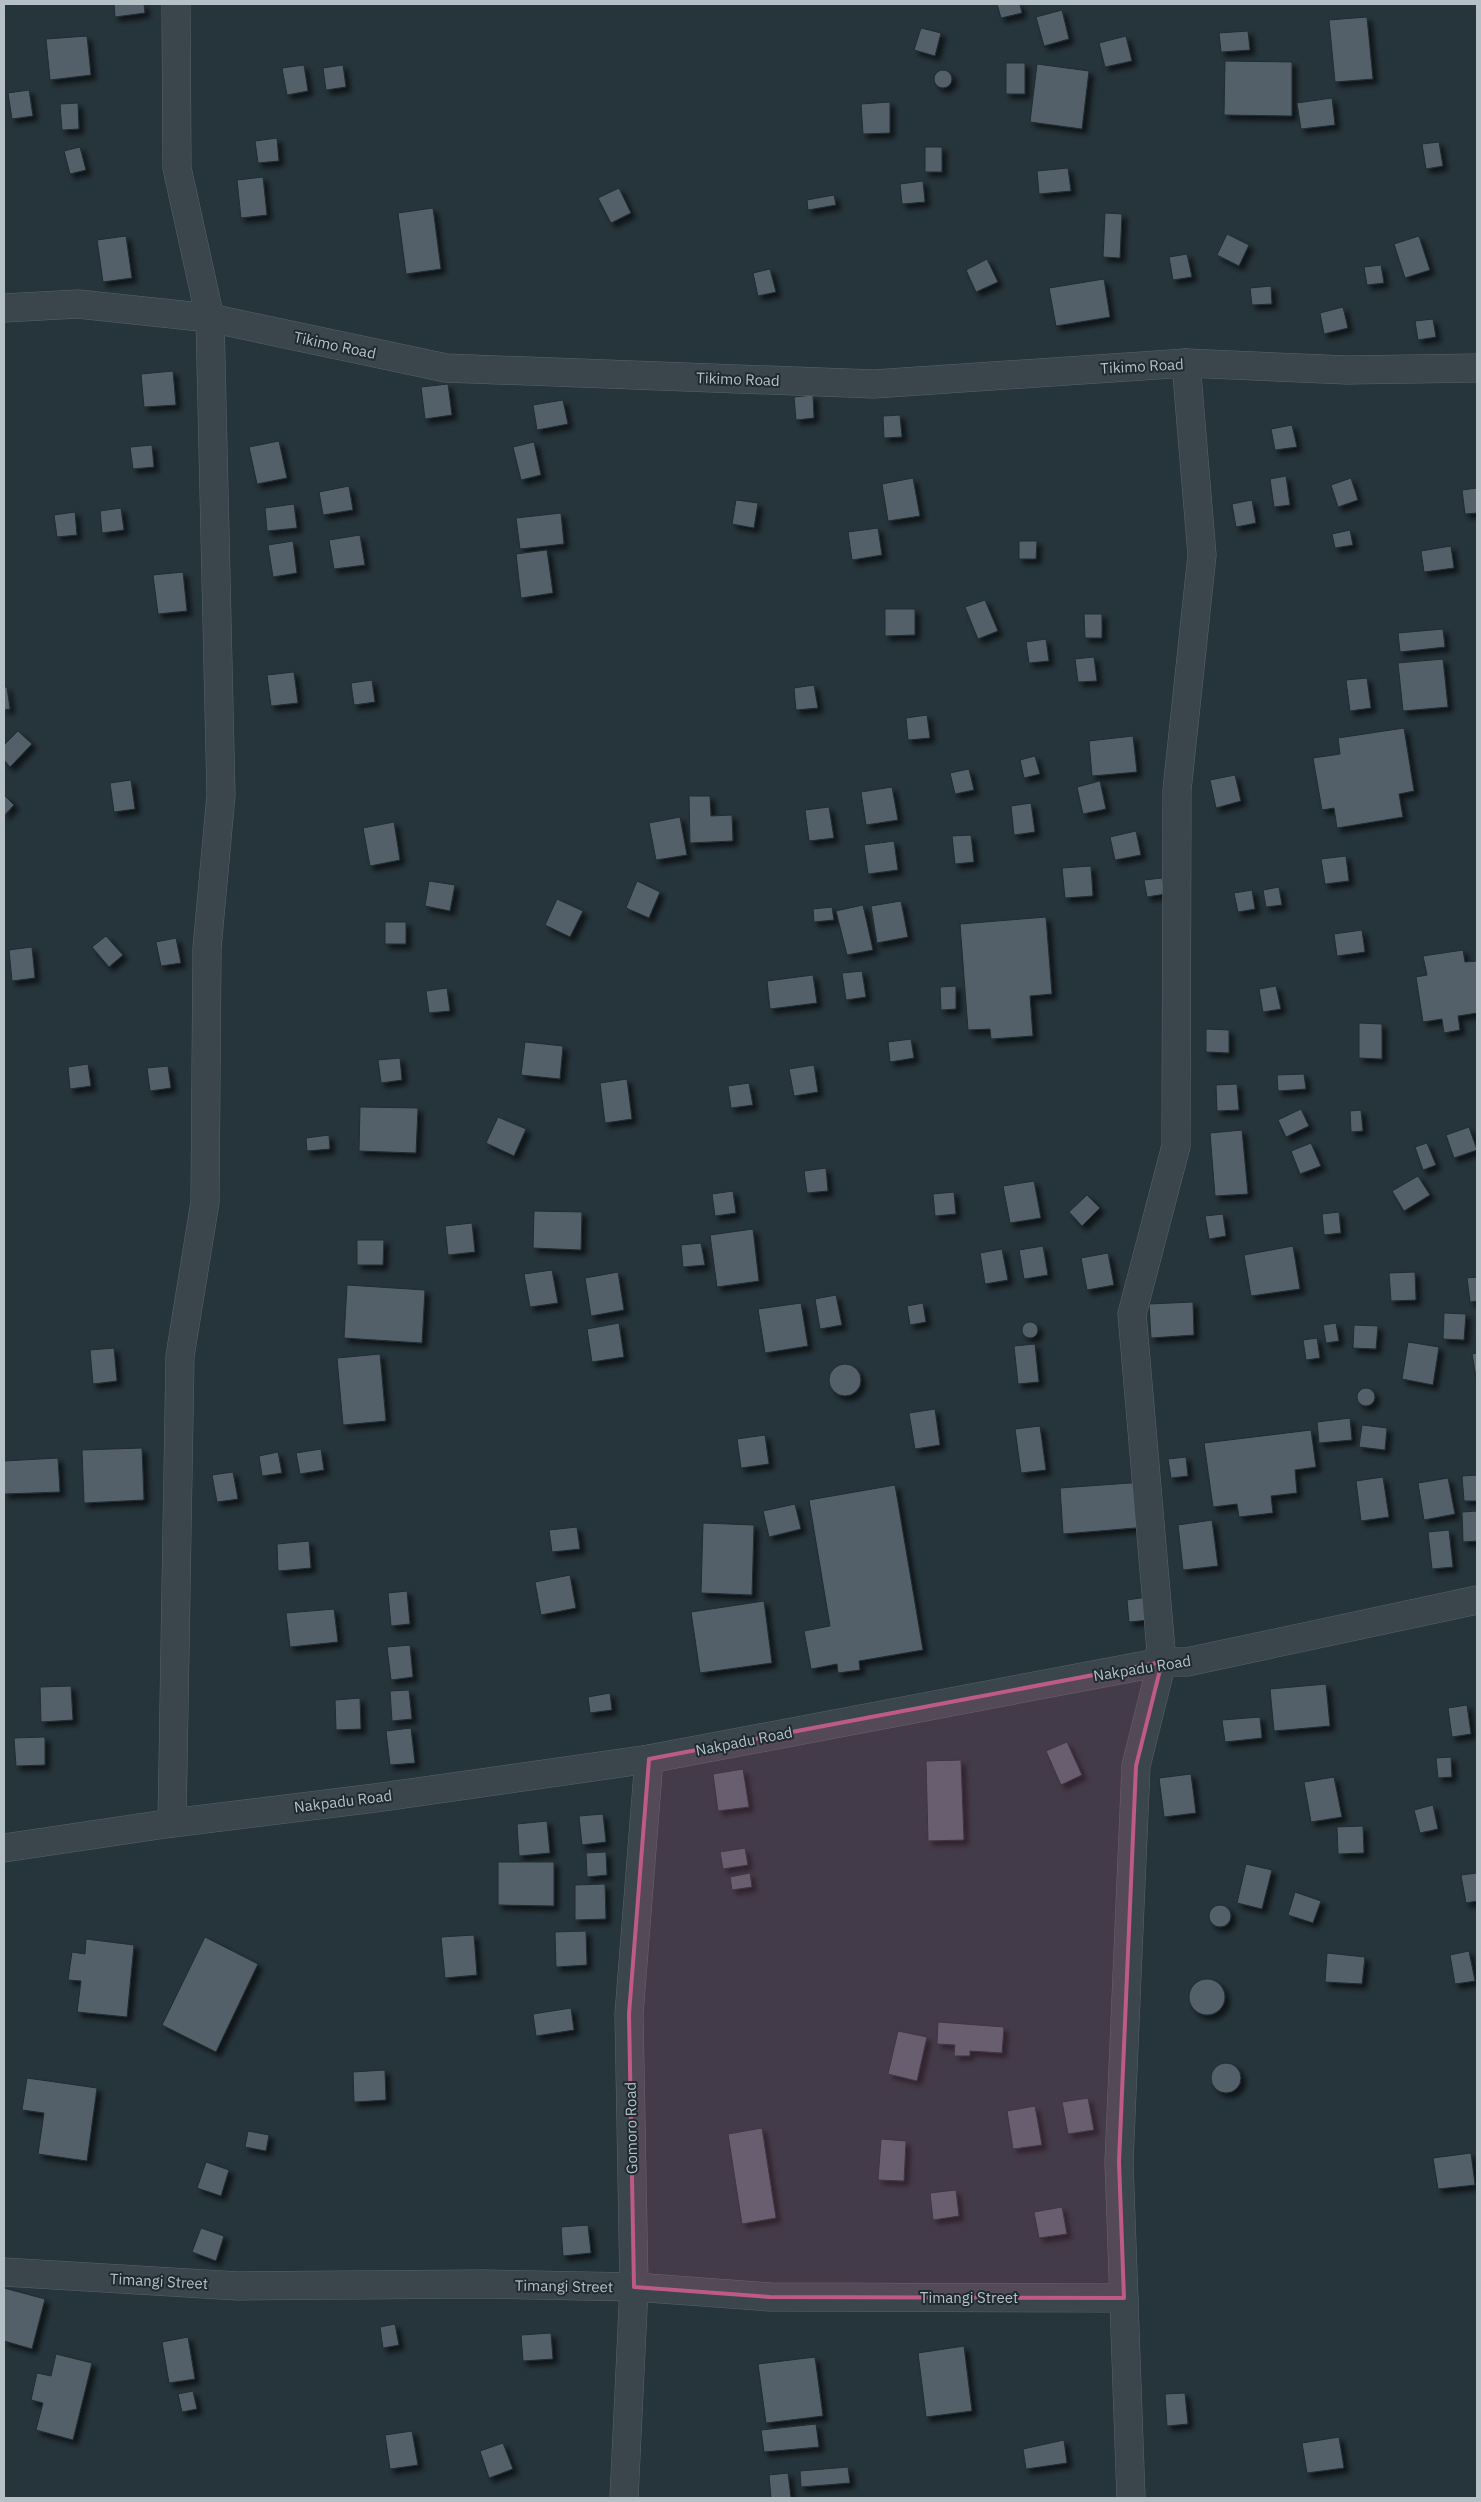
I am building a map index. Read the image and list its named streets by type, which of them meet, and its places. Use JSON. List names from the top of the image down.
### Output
{
  "streets": {
    "street": [
      "Tikimo Road",
      "Nakpadu Road",
      "Gomoro Road",
      "Timangi Street"
    ]
  },
  "crossings": [
    ["Nakpadu Road", "Gomoro Road"],
    ["Gomoro Road", "Timangi Street"]
  ]
}
